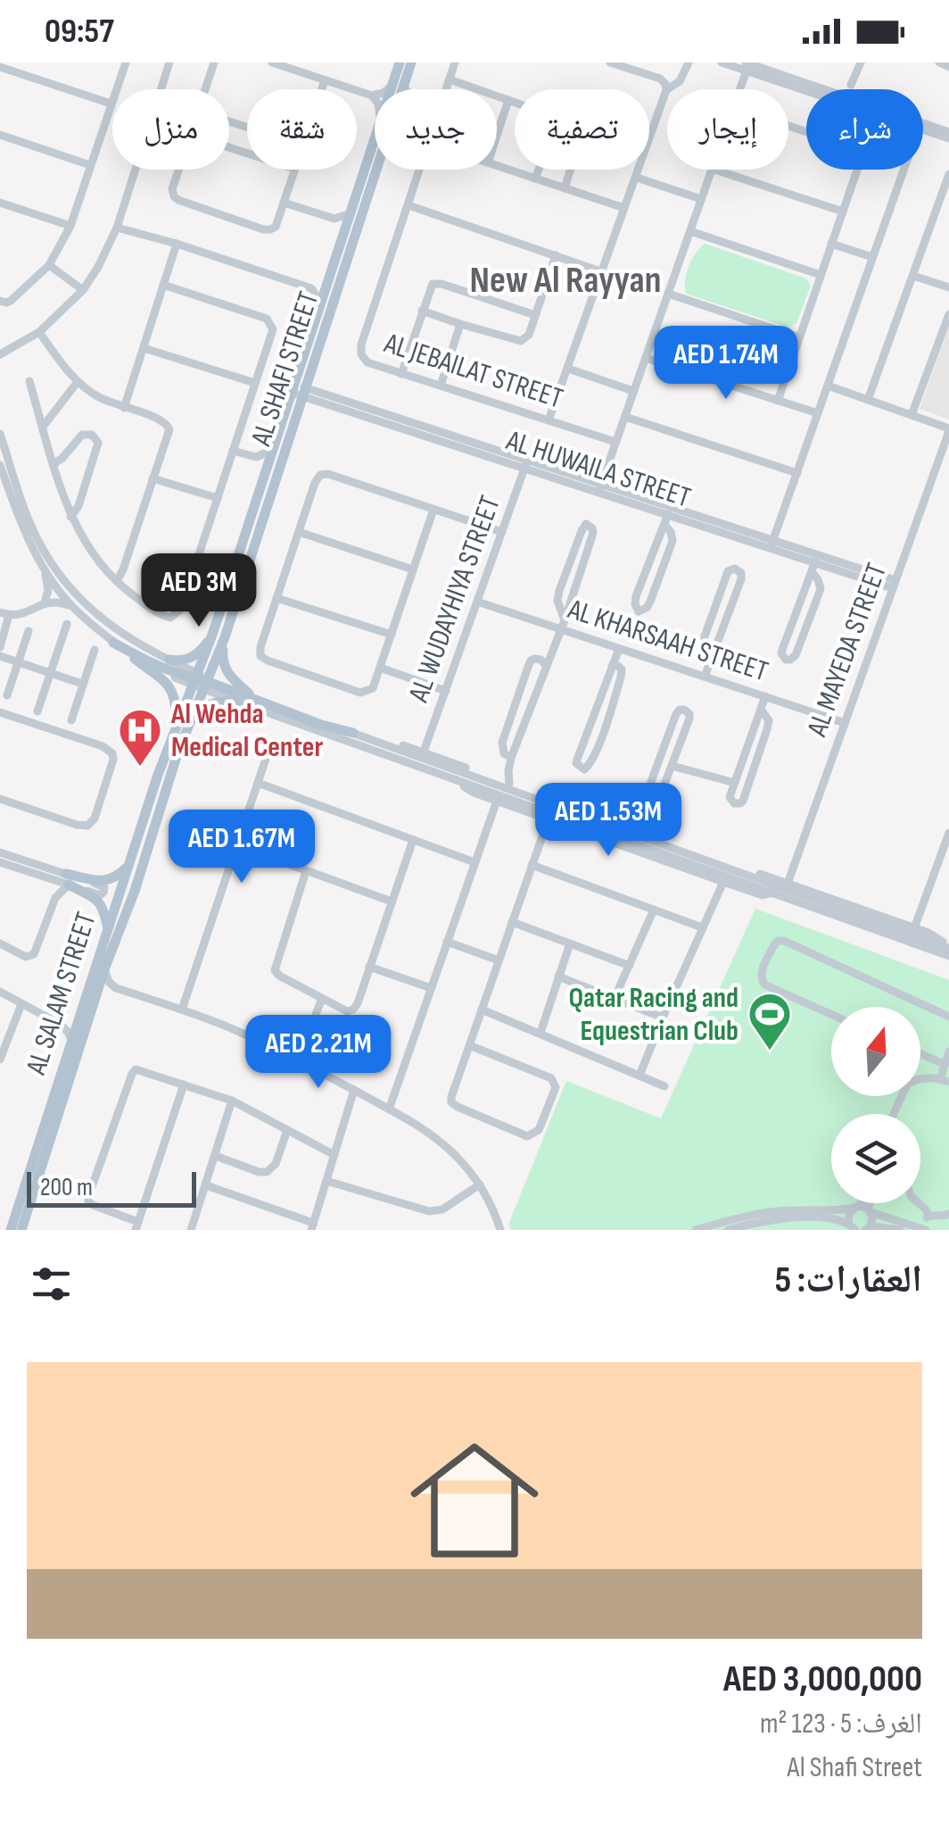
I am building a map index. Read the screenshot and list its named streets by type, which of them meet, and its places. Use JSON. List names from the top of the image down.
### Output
{
  "streets": {
    "main road": ["AL SHAFI STREET", "AL SALAM STREET"],
    "street": [
      "AL JEBAILAT STREET",
      "AL HUWAILA STREET",
      "AL WUDAYHIYA STREET",
      "AL KHARSAAH STREET",
      "AL MAYEDA STREET"
    ]
  },
  "crossings": [
    ["AL SHAFI STREET", "AL HUWAILA STREET"],
    ["AL SHAFI STREET", "AL SALAM STREET"],
    ["AL HUWAILA STREET", "AL WUDAYHIYA STREET"],
    ["AL HUWAILA STREET", "AL MAYEDA STREET"],
    ["AL WUDAYHIYA STREET", "AL KHARSAAH STREET"],
    ["AL KHARSAAH STREET", "AL MAYEDA STREET"]
  ],
  "districts": ["New Al Rayyan"],
  "places": {
    "hospital": ["Al Wehda Medical Center"],
    "sports": ["Qatar Racing and Equestrian Club"]
  },
  "scale_bar": "200 m",
  "north": "top",
  "page": {
    "status": "09:57",
    "chip": [
      "شراء",
      "إيجار",
      "تصفية",
      "جديد",
      "شقة",
      "منزل"
    ],
    "price": [
      "AED 1.74M",
      "AED 3M",
      "AED 1.53M",
      "AED 1.67M",
      "AED 2.21M"
    ],
    "scale": "200 m",
    "heading": "العقارات: 5",
    "list": [
      {
        "name": "AED 3,000,000",
        "note": "الغرف: 5 · 123 m² · Al Shafi Street"
      }
    ]
  }
}
